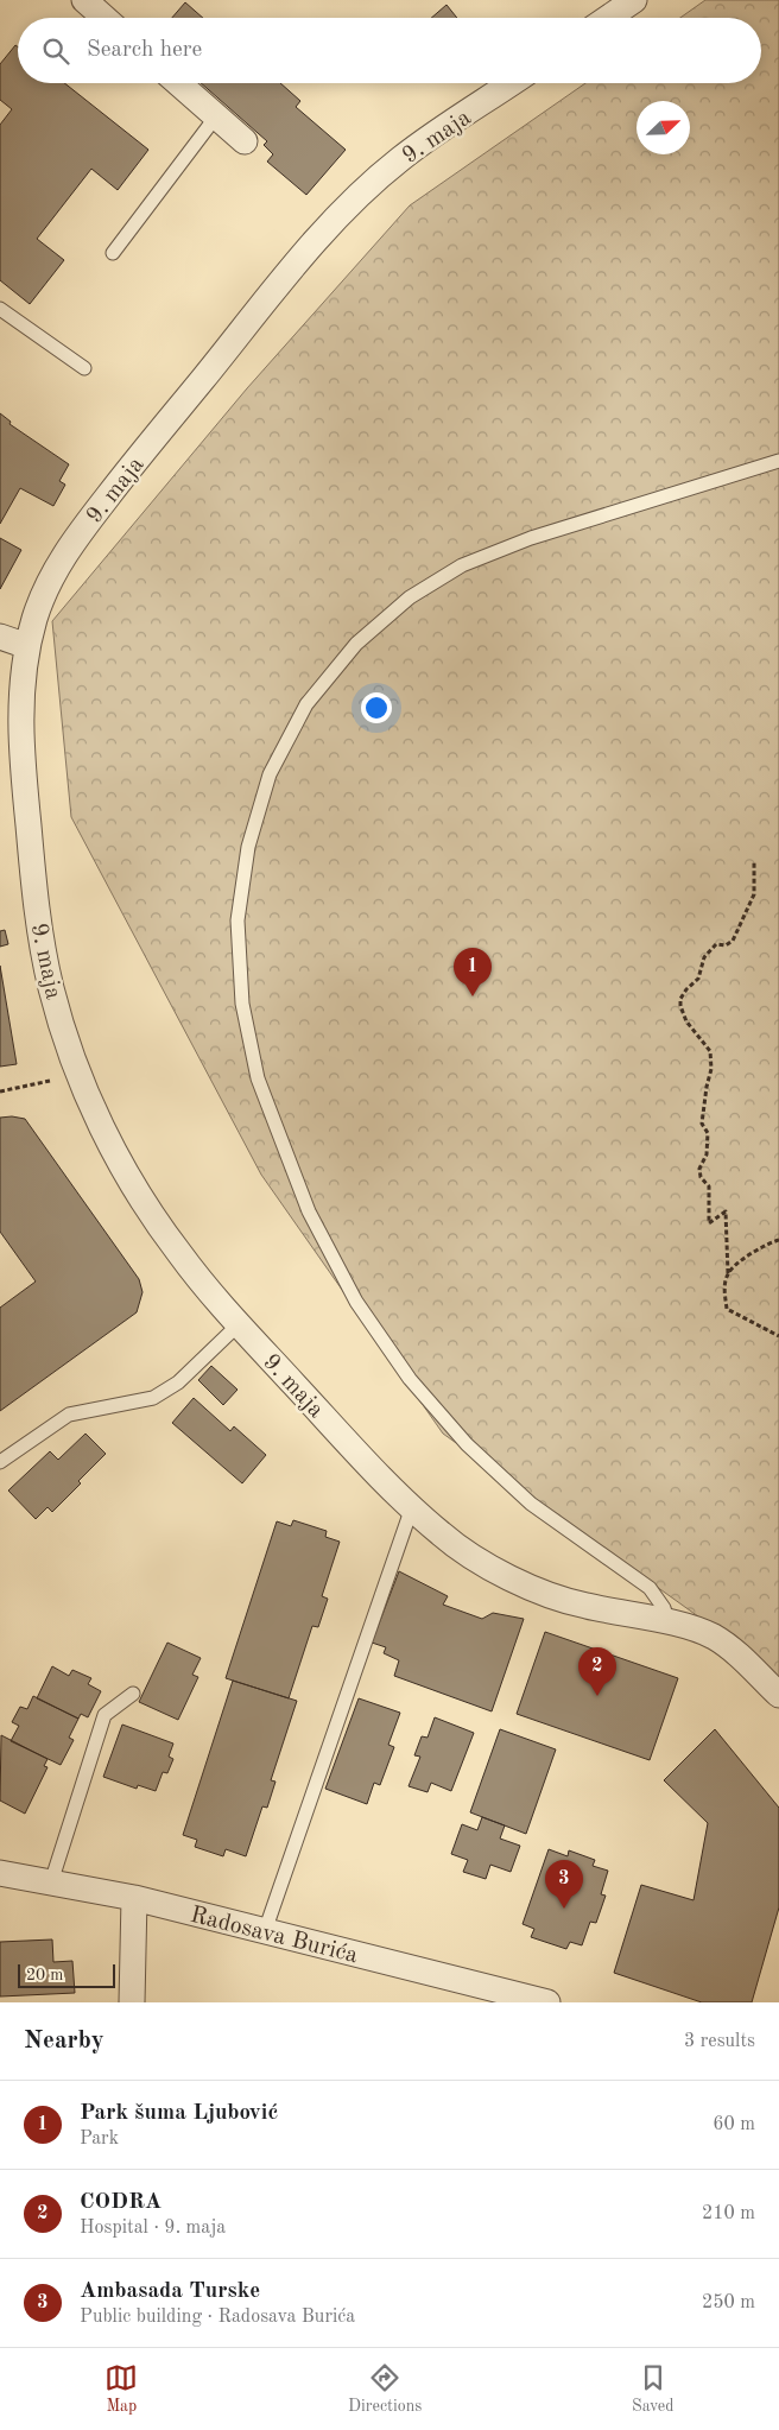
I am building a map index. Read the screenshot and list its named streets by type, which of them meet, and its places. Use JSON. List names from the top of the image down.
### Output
{
  "streets": {
    "street": ["9. maja", "Radosava Burića"]
  },
  "scale_bar": "20 m",
  "north": "top right",
  "page": {
    "search": "Search here",
    "pins": ["1", "2", "3"],
    "scale": "20 m",
    "heading": ["Nearby", "3 results"],
    "list": [
      {
        "mark": "1",
        "name": "Park šuma Ljubović",
        "note": "Park",
        "value": "60 m"
      },
      {
        "mark": "2",
        "name": "CODRA",
        "note": "Hospital · 9. maja",
        "value": "210 m"
      },
      {
        "mark": "3",
        "name": "Ambasada Turske",
        "note": "Public building · Radosava Burića",
        "value": "250 m"
      }
    ],
    "nav": ["Map", "Directions", "Saved"]
  }
}
